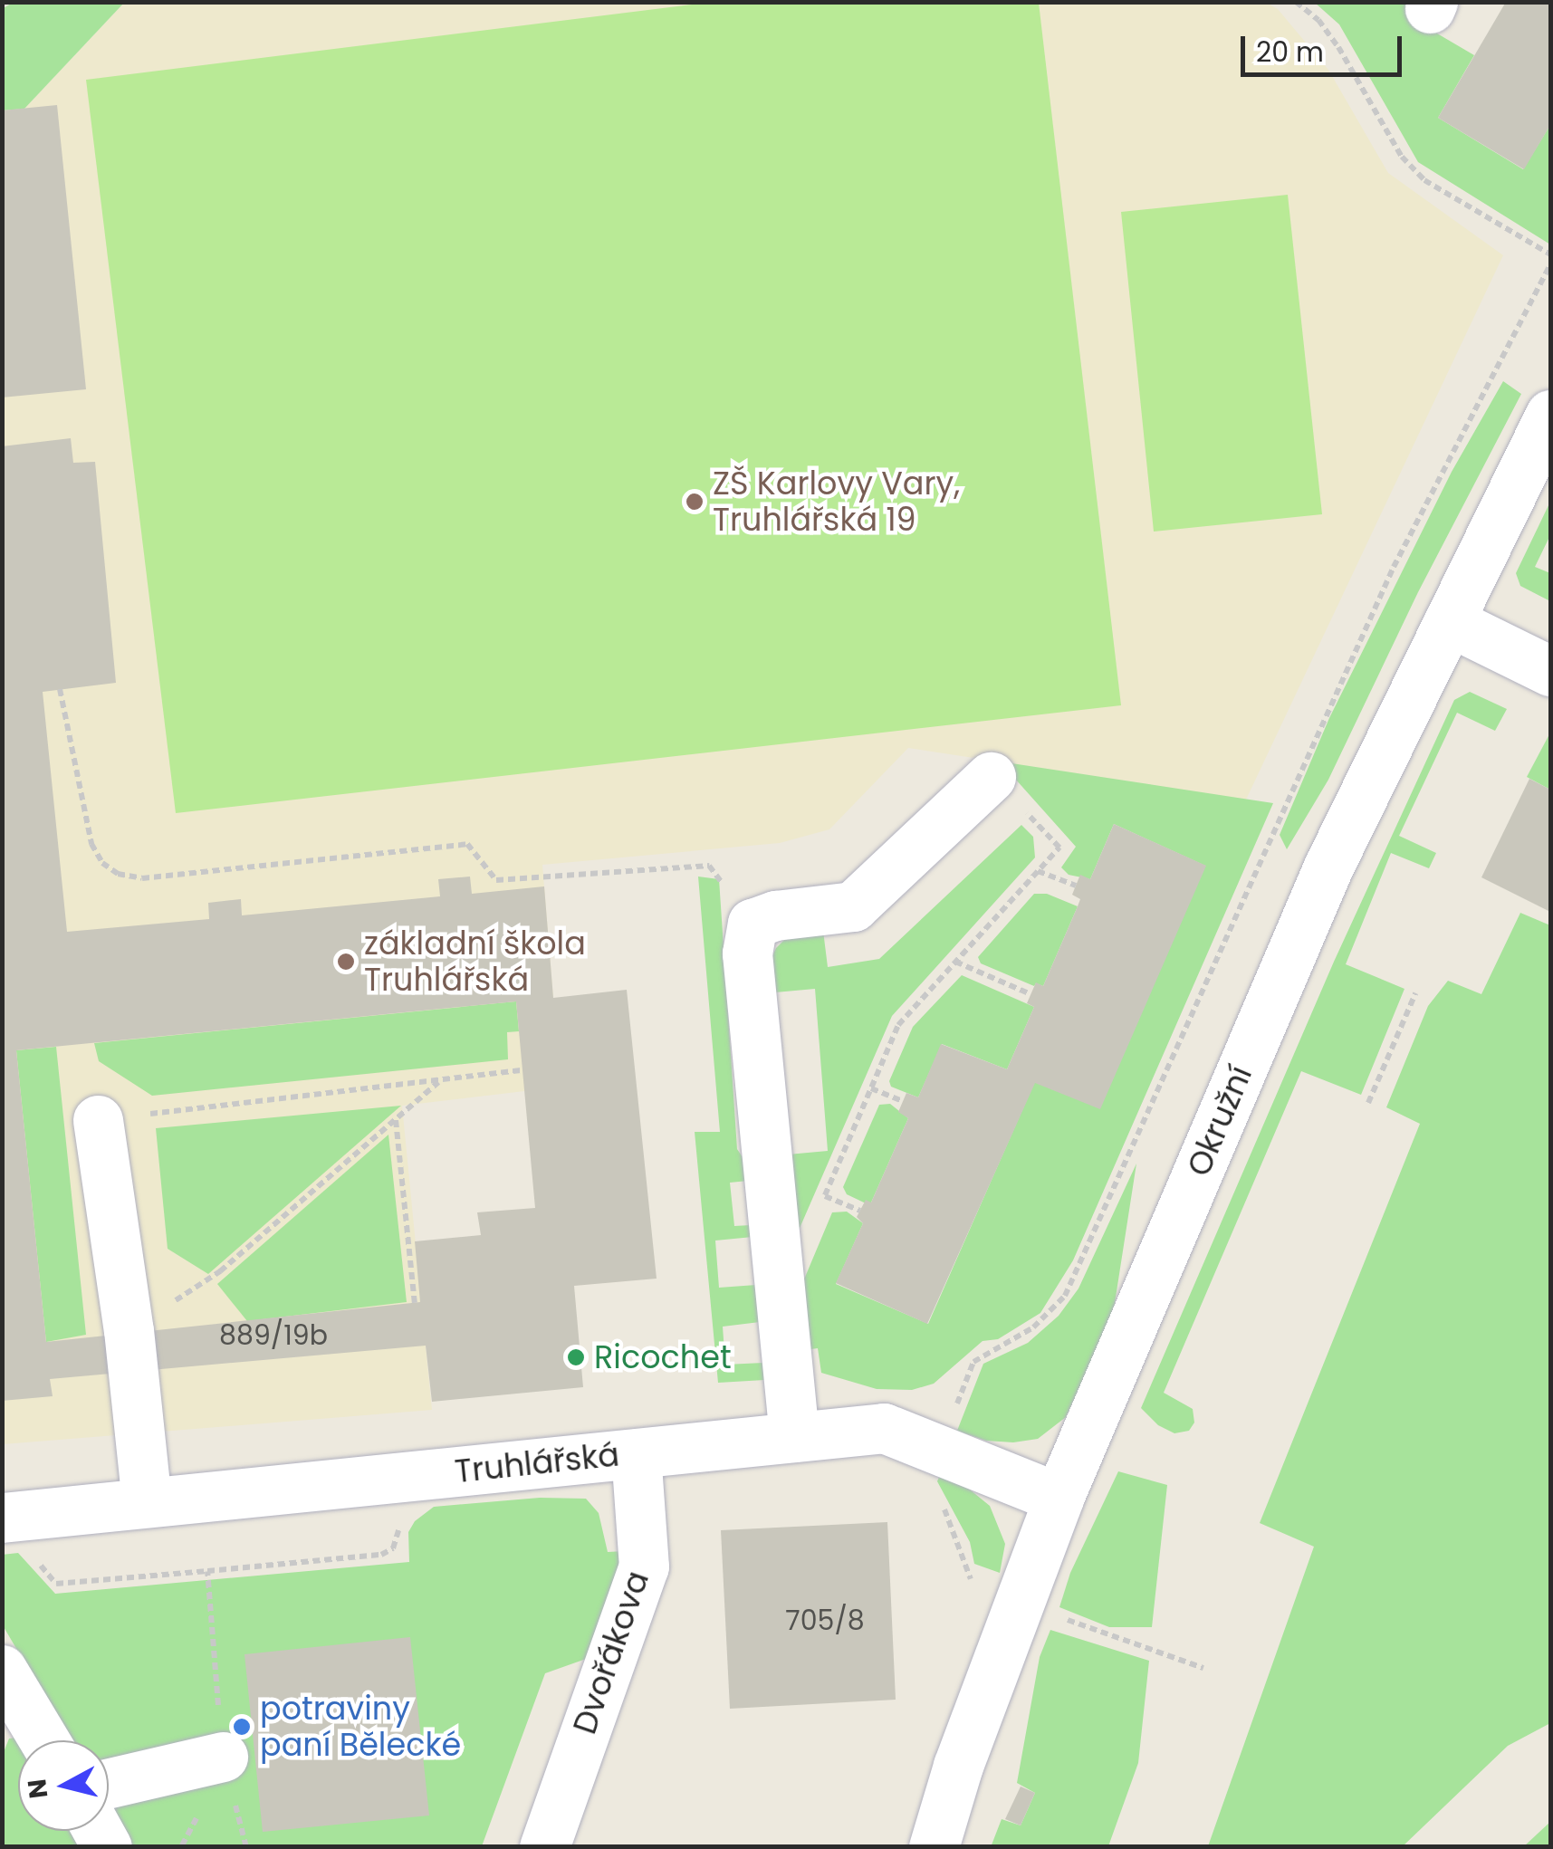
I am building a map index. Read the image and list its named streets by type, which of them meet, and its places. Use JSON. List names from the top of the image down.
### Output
{
  "streets": {
    "street": ["Okružní", "Truhlářská", "Dvořákova"]
  },
  "crossings": [
    ["Okružní", "Truhlářská"],
    ["Truhlářská", "Dvořákova"]
  ],
  "places": [
    "ZŠ Karlovy Vary, Truhlářská 19",
    "základní škola Truhlářská",
    "Ricochet",
    "potraviny paní Bělecké"
  ],
  "house_numbers": ["889/19b", "705/8"],
  "scale_bar": "20 m",
  "north": "left"
}
